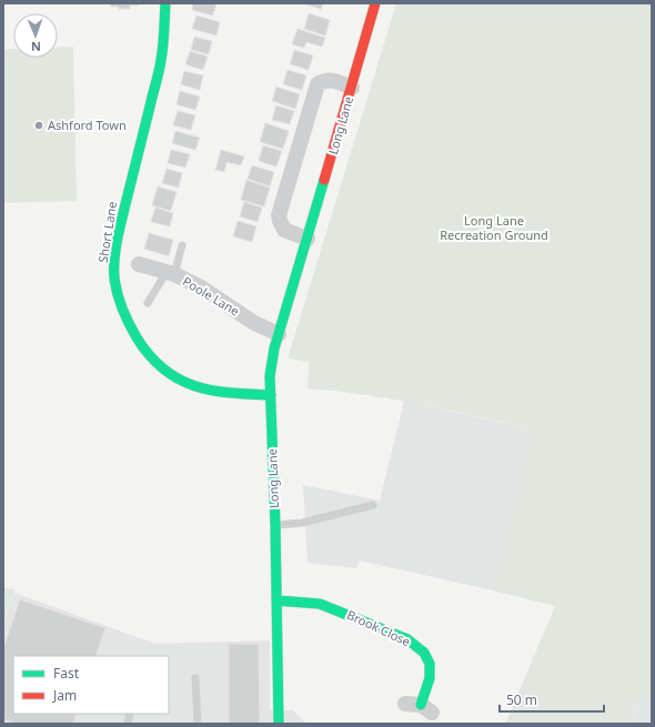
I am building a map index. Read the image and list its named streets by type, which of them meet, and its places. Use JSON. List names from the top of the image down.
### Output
{
  "streets": {
    "street": [
      "Long Lane",
      "Short Lane",
      "Poole Lane",
      "Brook Close"
    ]
  },
  "crossings": [
    ["Long Lane", "Short Lane"],
    ["Long Lane", "Poole Lane"],
    ["Long Lane", "Brook Close"]
  ],
  "parks": ["Long Lane Recreation Ground"],
  "places": ["Ashford Town"],
  "legend": ["Fast", "Jam"],
  "scale_bar": "50 m",
  "north": "bottom"
}
